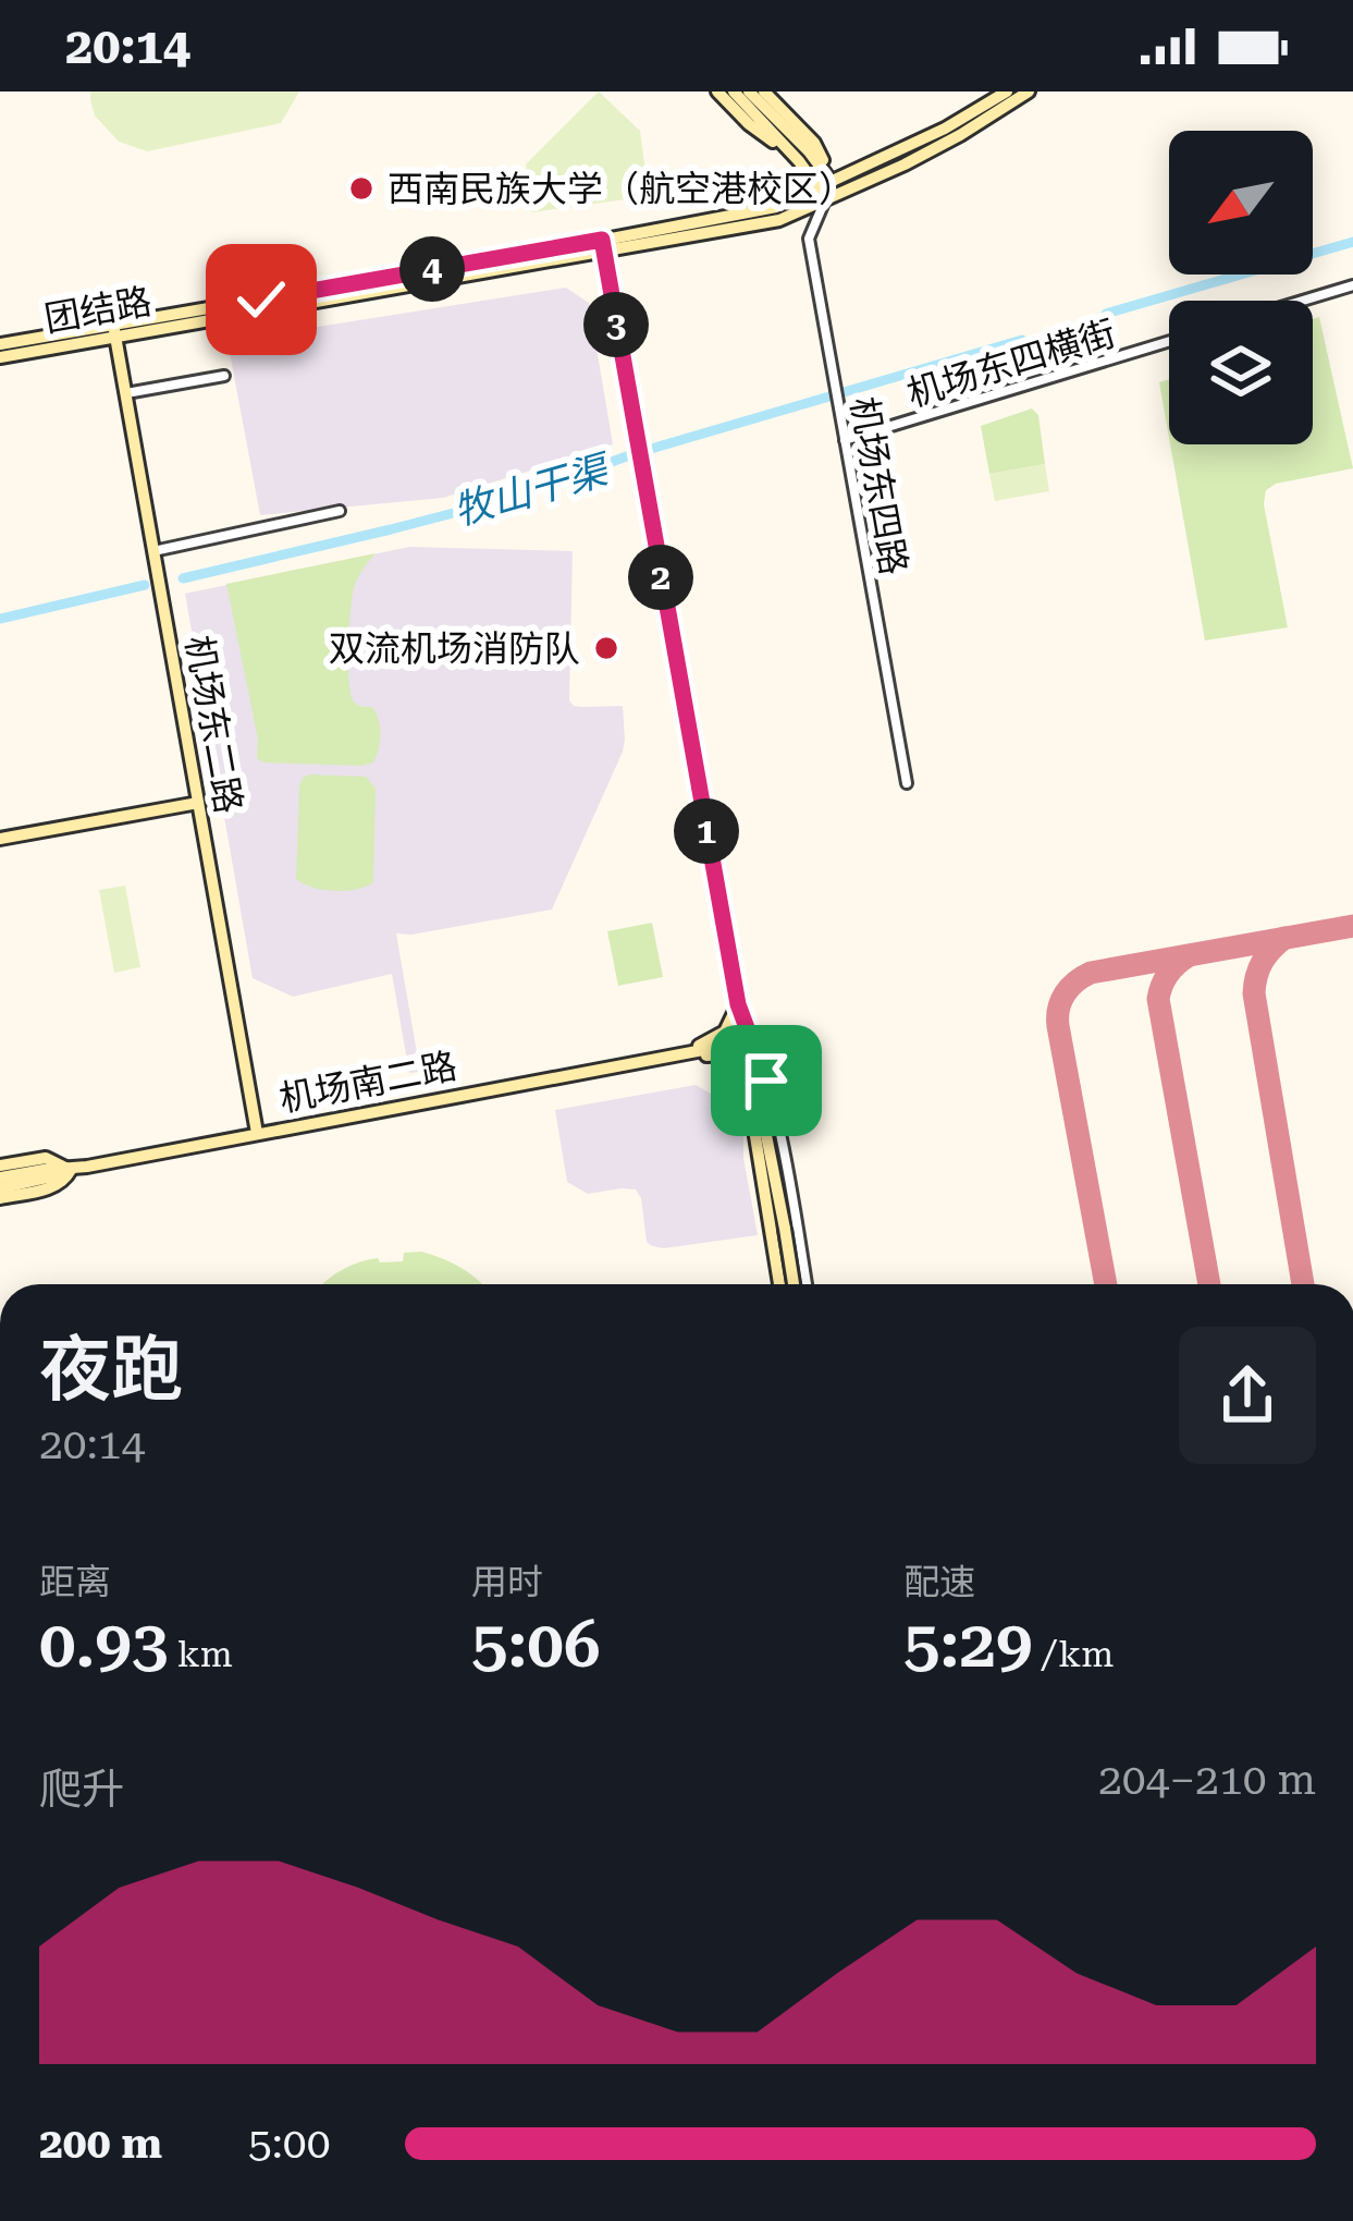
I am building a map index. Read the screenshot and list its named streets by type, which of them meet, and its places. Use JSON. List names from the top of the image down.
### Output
{
  "streets": {
    "main road": ["团结路", "机场东二路", "机场南二路"],
    "street": ["机场东四横街", "机场东四路"]
  },
  "crossings": [
    ["团结路", "机场东二路"],
    ["机场东四横街", "机场东四路"],
    ["机场东二路", "机场南二路"]
  ],
  "water": ["牧山干渠"],
  "places": ["西南民族大学（航空港校区）", "双流机场消防队"],
  "north": "bottom left",
  "page": {
    "status": "20:14",
    "pins": [
      "4",
      "3",
      "2",
      "1"
    ],
    "heading": ["夜跑", "20:14"],
    "stats": [
      ["距离", "0.93 km"],
      ["用时", "5:06"],
      ["配速", "5:29 /km"]
    ],
    "chart": ["爬升", "204–210 m"],
    "list": [
      {
        "name": "200 m",
        "note": "5:00"
      }
    ]
  }
}
